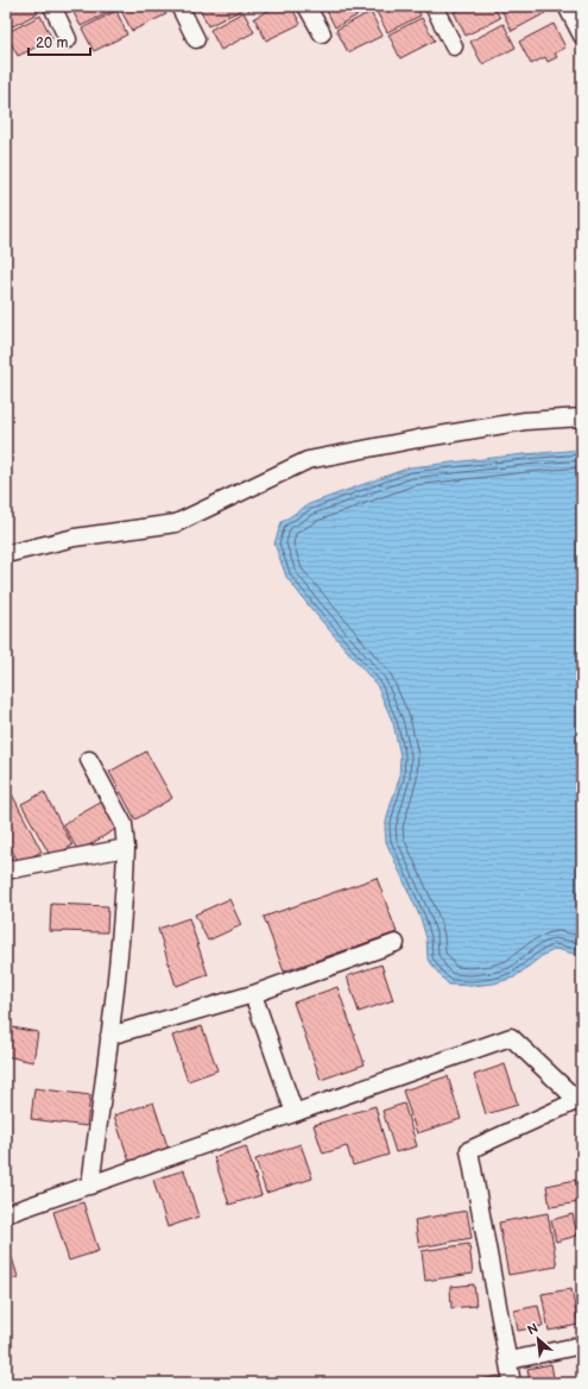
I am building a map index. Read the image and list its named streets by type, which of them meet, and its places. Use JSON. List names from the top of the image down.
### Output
{
  "scale_bar": "20 m",
  "north": "top left"
}
